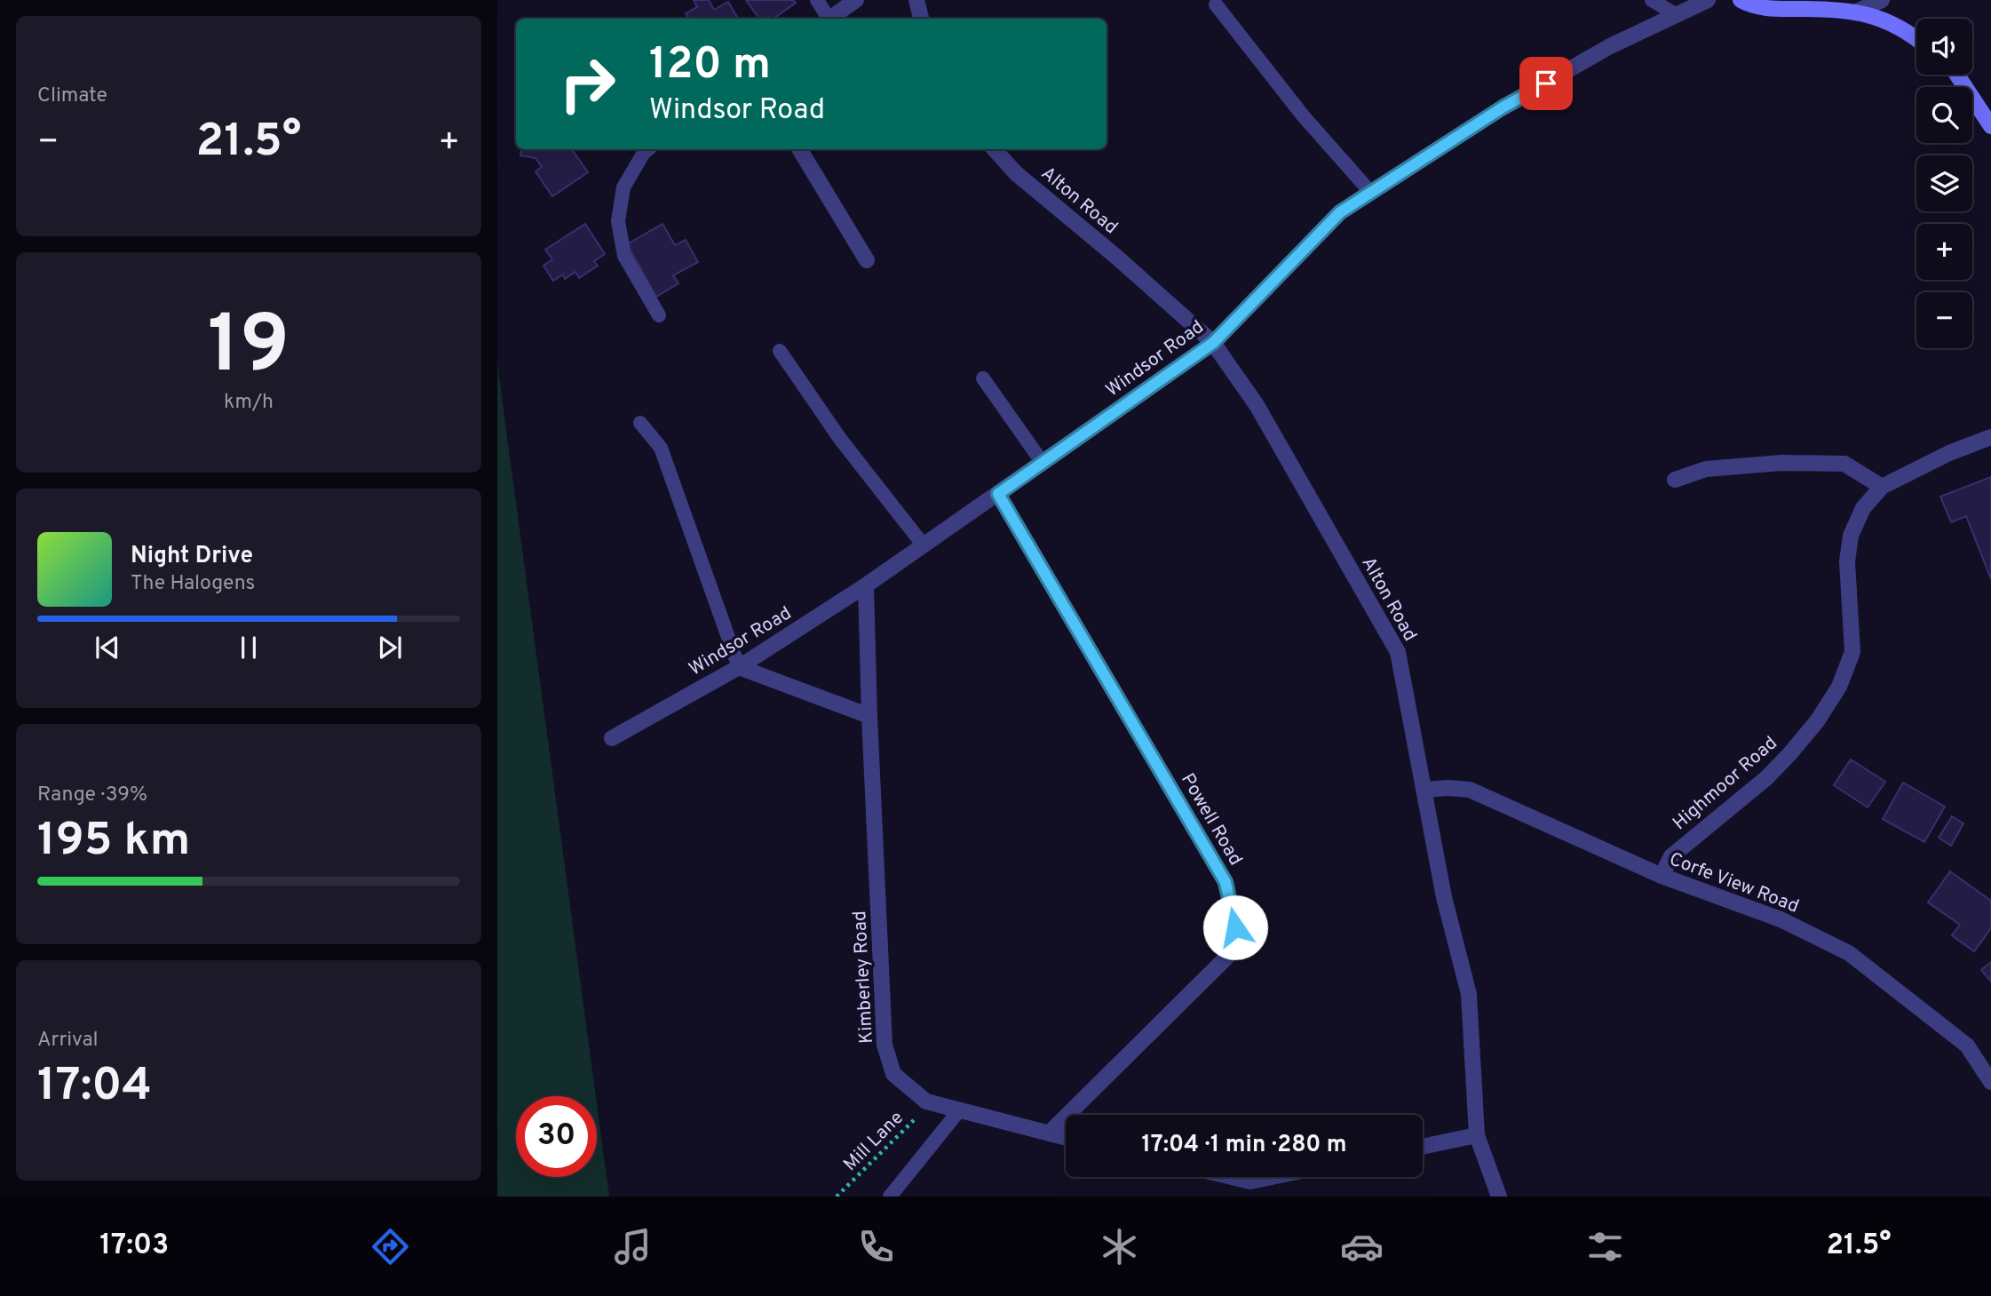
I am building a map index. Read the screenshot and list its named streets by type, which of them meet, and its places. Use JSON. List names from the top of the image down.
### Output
{
  "streets": {
    "street": [
      "Alton Road",
      "Windsor Road",
      "Highmoor Road",
      "Powell Road",
      "Corfe View Road",
      "Kimberley Road"
    ],
    "path": ["Mill Lane"]
  },
  "crossings": [
    ["Alton Road", "Windsor Road"],
    ["Alton Road", "Corfe View Road"],
    ["Windsor Road", "Powell Road"],
    ["Windsor Road", "Kimberley Road"],
    ["Highmoor Road", "Corfe View Road"],
    ["Powell Road", "Kimberley Road"],
    ["Kimberley Road", "Mill Lane"]
  ],
  "page": {
    "tile": [
      "Climate",
      ["19", "km/h"],
      ["Range · 39%", "195 km"],
      ["Arrival", "17:04"]
    ],
    "map_buttons": ["+", "−"],
    "turn": ["120 m", "Windsor Road"],
    "heat": ["−", "21.5°", "+"],
    "song": ["Night Drive", "The Halogens"],
    "limit": "30",
    "trip": "17:04 · 1 min · 280 m",
    "tabs": ["17:03", "21.5°"]
  }
}
